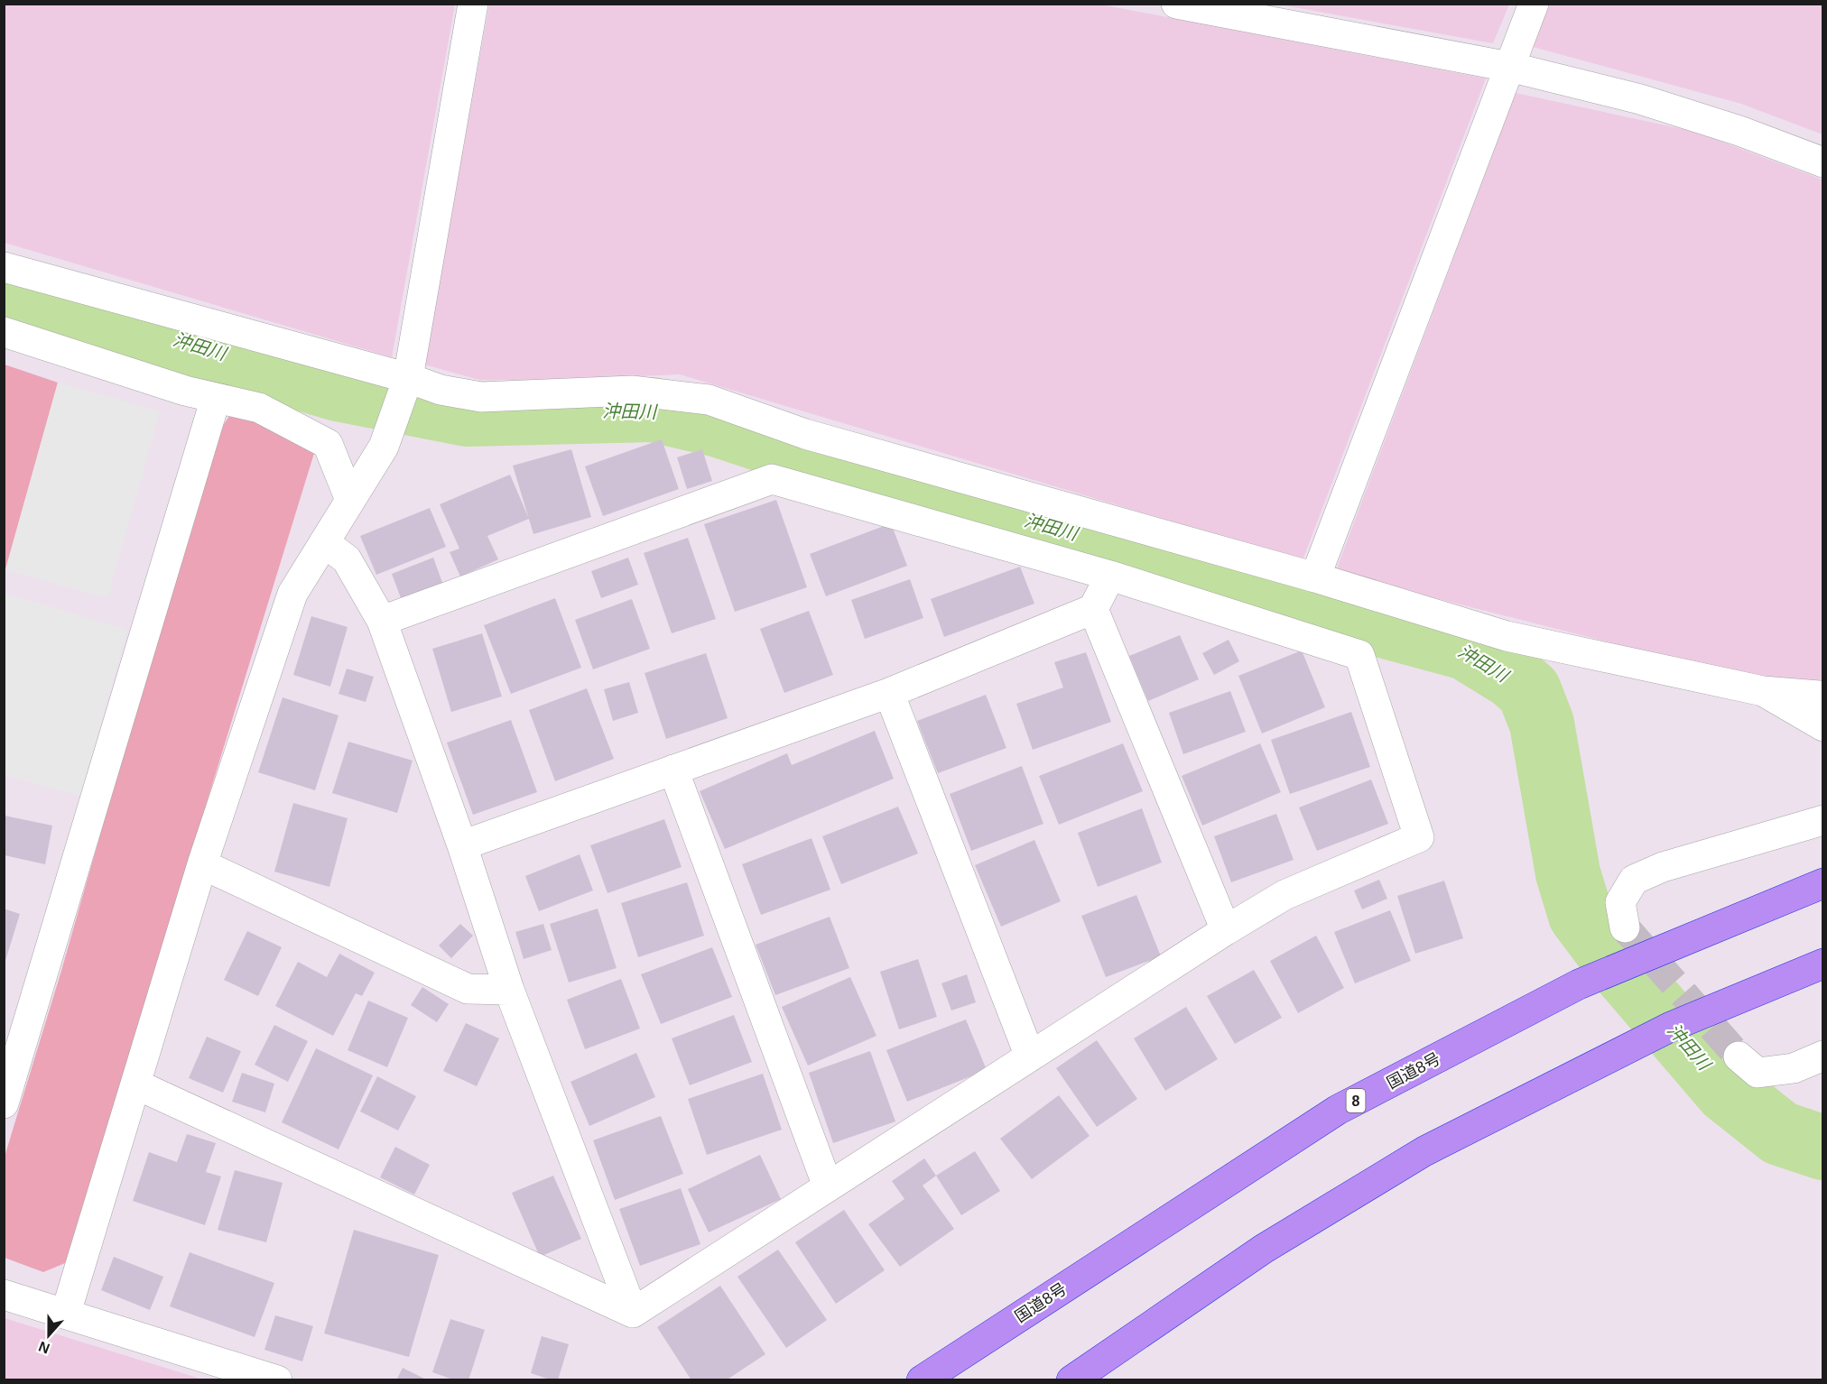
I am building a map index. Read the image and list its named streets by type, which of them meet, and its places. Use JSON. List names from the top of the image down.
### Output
{
  "streets": {
    "highway": ["国道8号", "8"]
  },
  "water": ["沖田川"],
  "north": "bottom"
}
